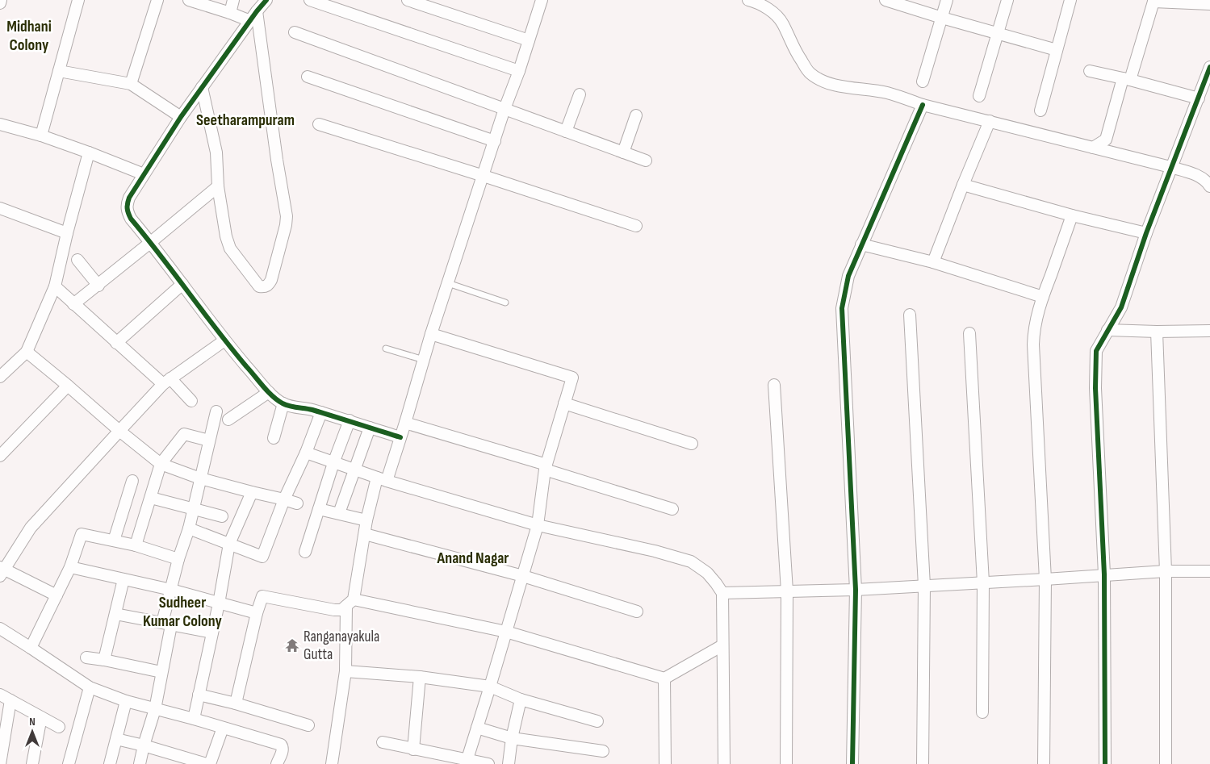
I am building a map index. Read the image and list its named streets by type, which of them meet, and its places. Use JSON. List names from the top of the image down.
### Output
{
  "districts": [
    "Midhani Colony",
    "Seetharampuram",
    "Anand Nagar",
    "Sudheer Kumar Colony"
  ],
  "places": {
    "temple": ["Ranganayakula Gutta"]
  },
  "north": "top"
}
